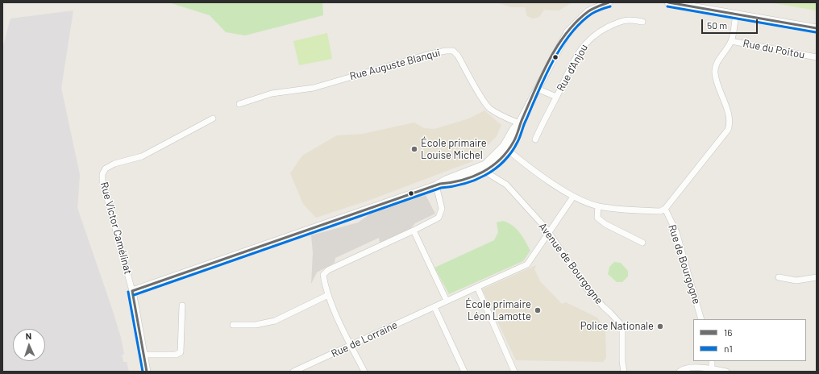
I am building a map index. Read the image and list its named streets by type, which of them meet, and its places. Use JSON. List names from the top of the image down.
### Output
{
  "streets": {
    "street": [
      "Rue du Poitou",
      "Rue Auguste Blanqui",
      "Rue d'Anjou",
      "Rue Victor Camélinat",
      "Avenue de Bourgogne",
      "Rue de Bourgogne",
      "Rue de Lorraine"
    ]
  },
  "crossings": [
    ["Avenue de Bourgogne", "Rue de Lorraine"]
  ],
  "places": ["École primaire Louise Michel", "École primaire Léon Lamotte", "Police Nationale"],
  "lines": ["transit line 16", "transit line n1"],
  "legend": ["16", "n1"],
  "scale_bar": "50 m",
  "north": "top"
}
